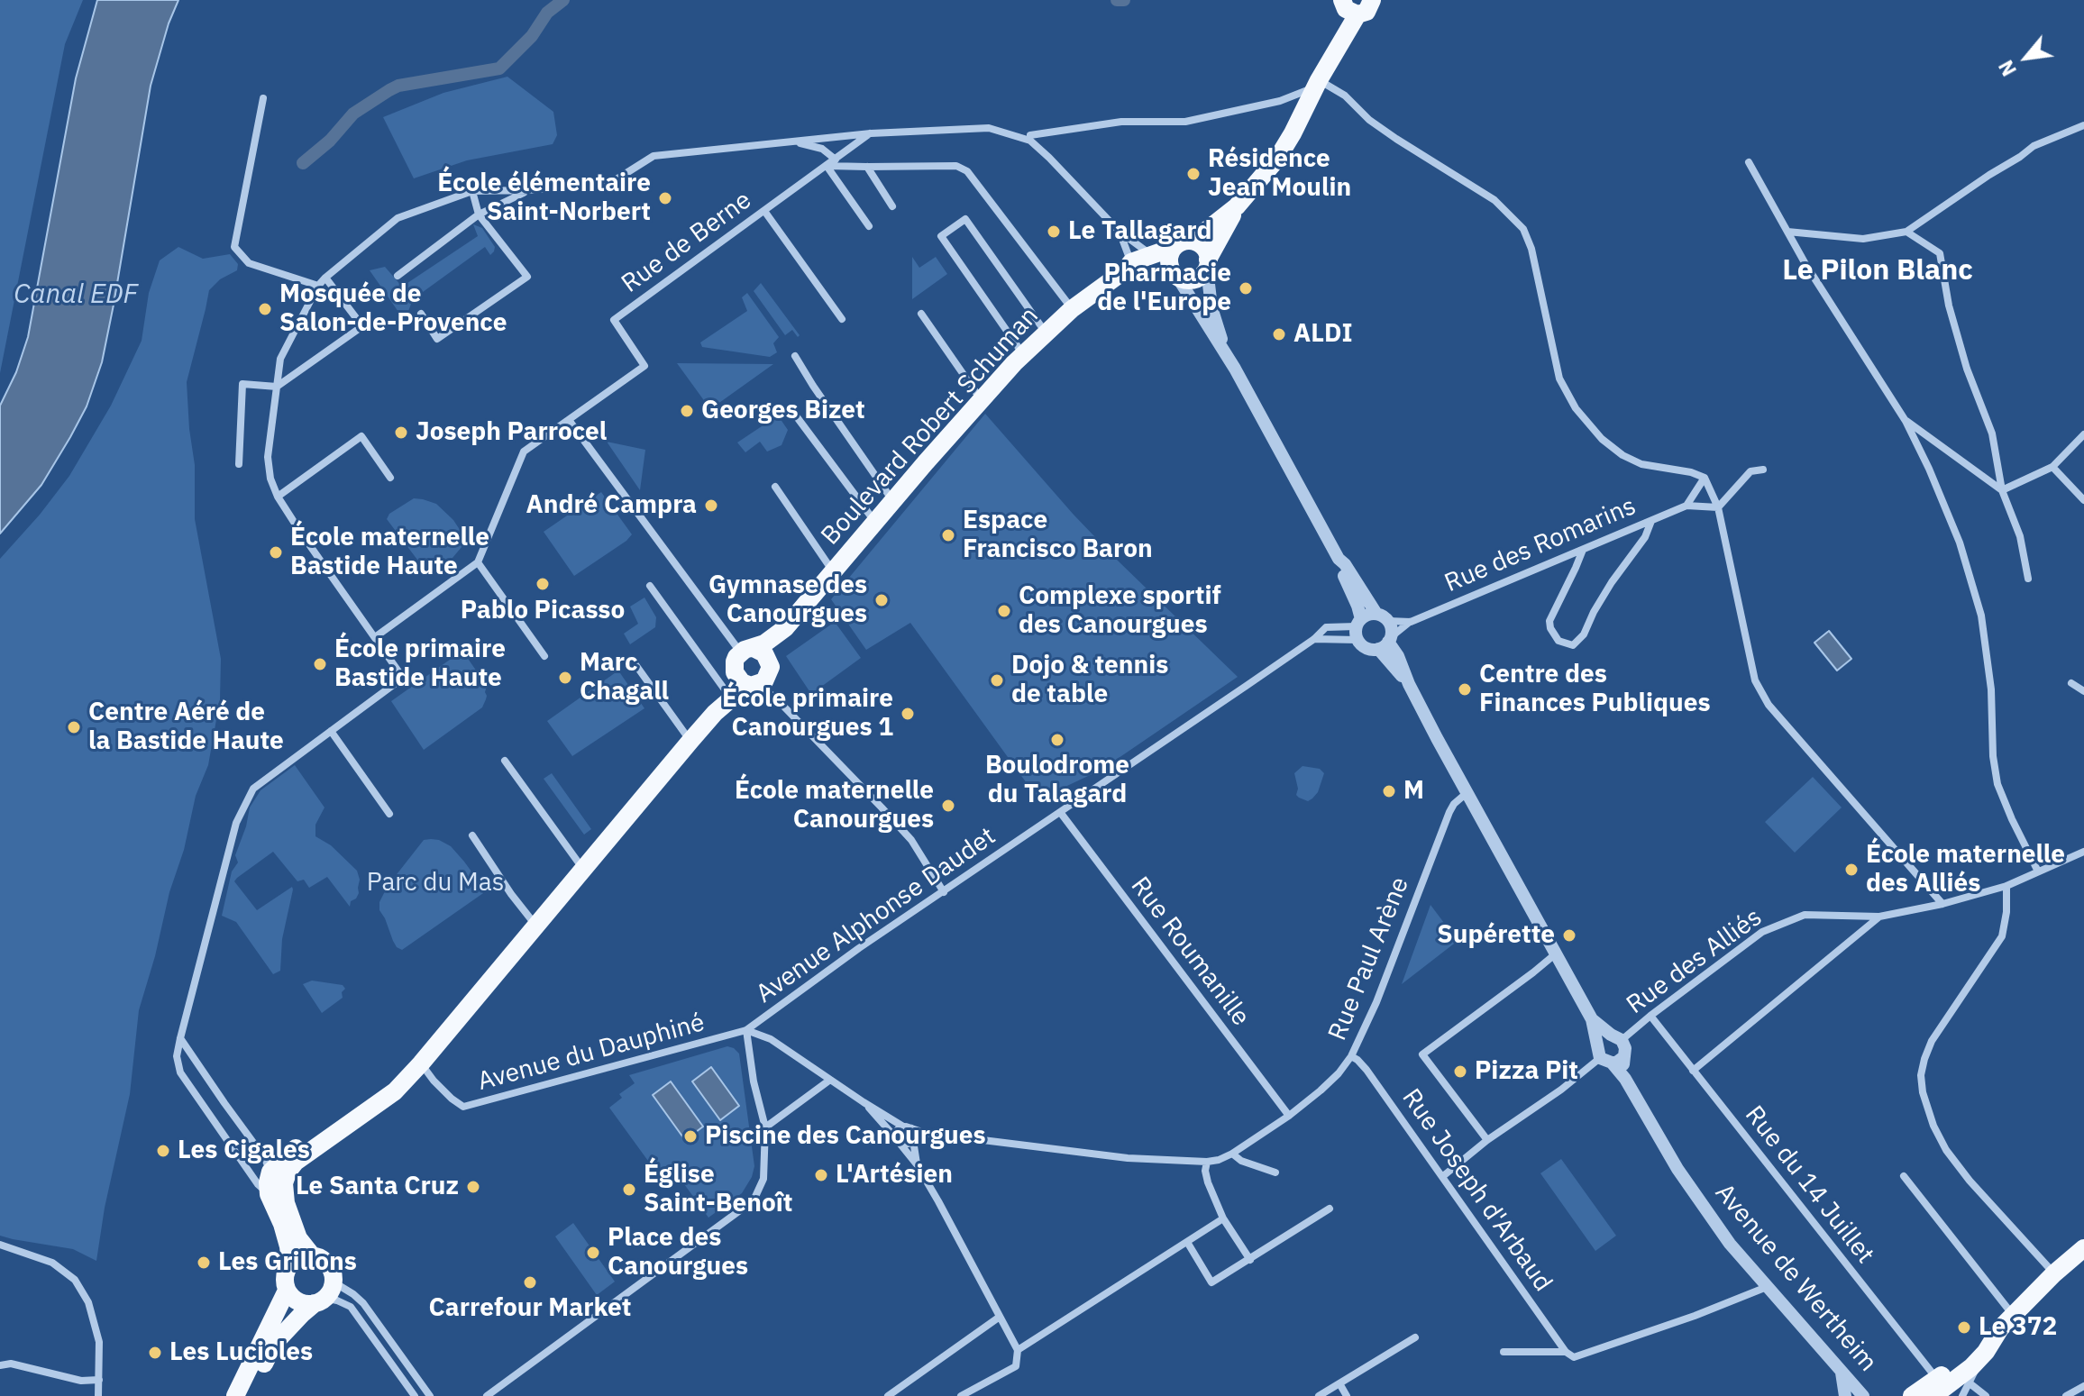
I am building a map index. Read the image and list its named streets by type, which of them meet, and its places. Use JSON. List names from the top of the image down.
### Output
{
  "streets": {
    "main road": ["Boulevard Robert Schuman"],
    "street": [
      "Rue de Berne",
      "Rue des Romarins",
      "Avenue Alphonse Daudet",
      "Rue Roumanille",
      "Rue Paul Arène",
      "Rue des Alliés",
      "Avenue du Dauphiné",
      "Rue du 14 Juillet",
      "Rue Joseph d'Arbaud",
      "Avenue de Wertheim"
    ]
  },
  "crossings": [
    ["Boulevard Robert Schuman", "Avenue du Dauphiné"],
    ["Rue des Romarins", "Avenue Alphonse Daudet"],
    ["Rue des Romarins", "Avenue de Wertheim"],
    ["Avenue Alphonse Daudet", "Rue Roumanille"],
    ["Avenue Alphonse Daudet", "Avenue du Dauphiné"],
    ["Avenue Alphonse Daudet", "Avenue de Wertheim"],
    ["Rue Roumanille", "Rue Paul Arène"],
    ["Rue Paul Arène", "Rue Joseph d'Arbaud"],
    ["Rue Paul Arène", "Avenue de Wertheim"],
    ["Rue des Alliés", "Rue du 14 Juillet"],
    ["Rue des Alliés", "Avenue de Wertheim"]
  ],
  "districts": ["Le Pilon Blanc"],
  "water": ["Canal EDF"],
  "parks": ["Parc du Mas"],
  "places": [
    "Résidence Jean Moulin",
    "École élémentaire Saint-Norbert",
    "Le Tallagard",
    "Pharmacie de l'Europe",
    "Mosquée de Salon-de-Provence",
    "ALDI",
    "Georges Bizet",
    "Joseph Parrocel",
    "André Campra",
    "Espace Francisco Baron",
    "École maternelle Bastide Haute",
    "Pablo Picasso",
    "Gymnase des Canourgues",
    "Complexe sportif des Canourgues",
    "École primaire Bastide Haute",
    "Marc Chagall",
    "Dojo & tennis de table",
    "Centre des Finances Publiques",
    "École primaire Canourgues 1",
    "Centre Aéré de la Bastide Haute",
    "Boulodrome du Talagard",
    "M",
    "École maternelle Canourgues",
    "École maternelle des Alliés",
    "Supérette",
    "Pizza Pit",
    "Piscine des Canourgues",
    "Les Cigales",
    "L'Artésien",
    "Le Santa Cruz",
    "Église Saint-Benoît",
    "Place des Canourgues",
    "Les Grillons",
    "Carrefour Market",
    "Le 372",
    "Les Lucioles"
  ],
  "north": "bottom left"
}
